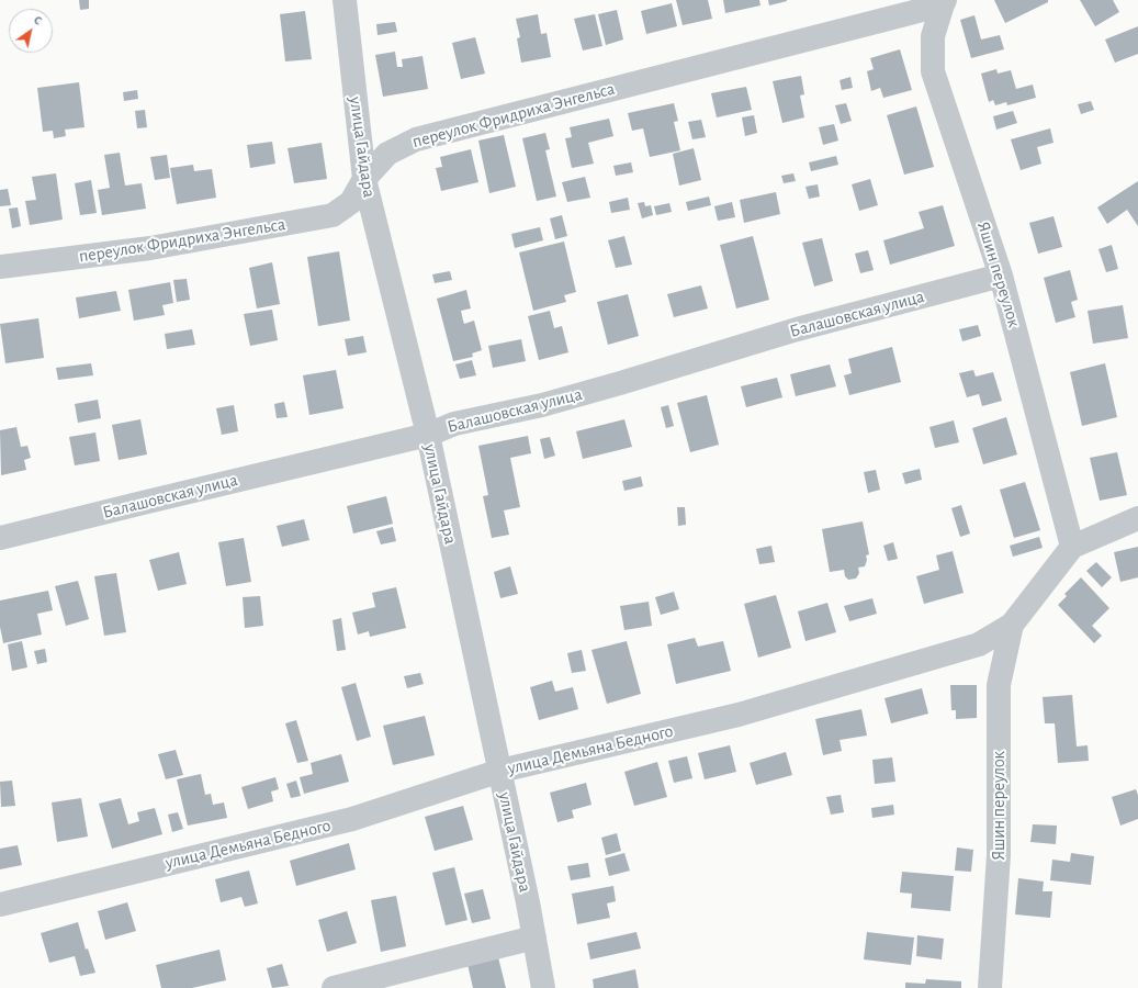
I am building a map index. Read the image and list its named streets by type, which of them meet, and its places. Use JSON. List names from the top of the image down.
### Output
{
  "streets": {
    "street": [
      "переулок Фридриха Энгельса",
      "улица Гайдара",
      "Яшин переулок",
      "Балашовская улица",
      "улица Демьяна Бедного"
    ]
  },
  "crossings": [
    ["переулок Фридриха Энгельса", "улица Гайдара"],
    ["переулок Фридриха Энгельса", "Яшин переулок"],
    ["улица Гайдара", "Балашовская улица"],
    ["улица Гайдара", "улица Демьяна Бедного"],
    ["Яшин переулок", "Балашовская улица"],
    ["Яшин переулок", "улица Демьяна Бедного"]
  ],
  "north": "top right"
}
